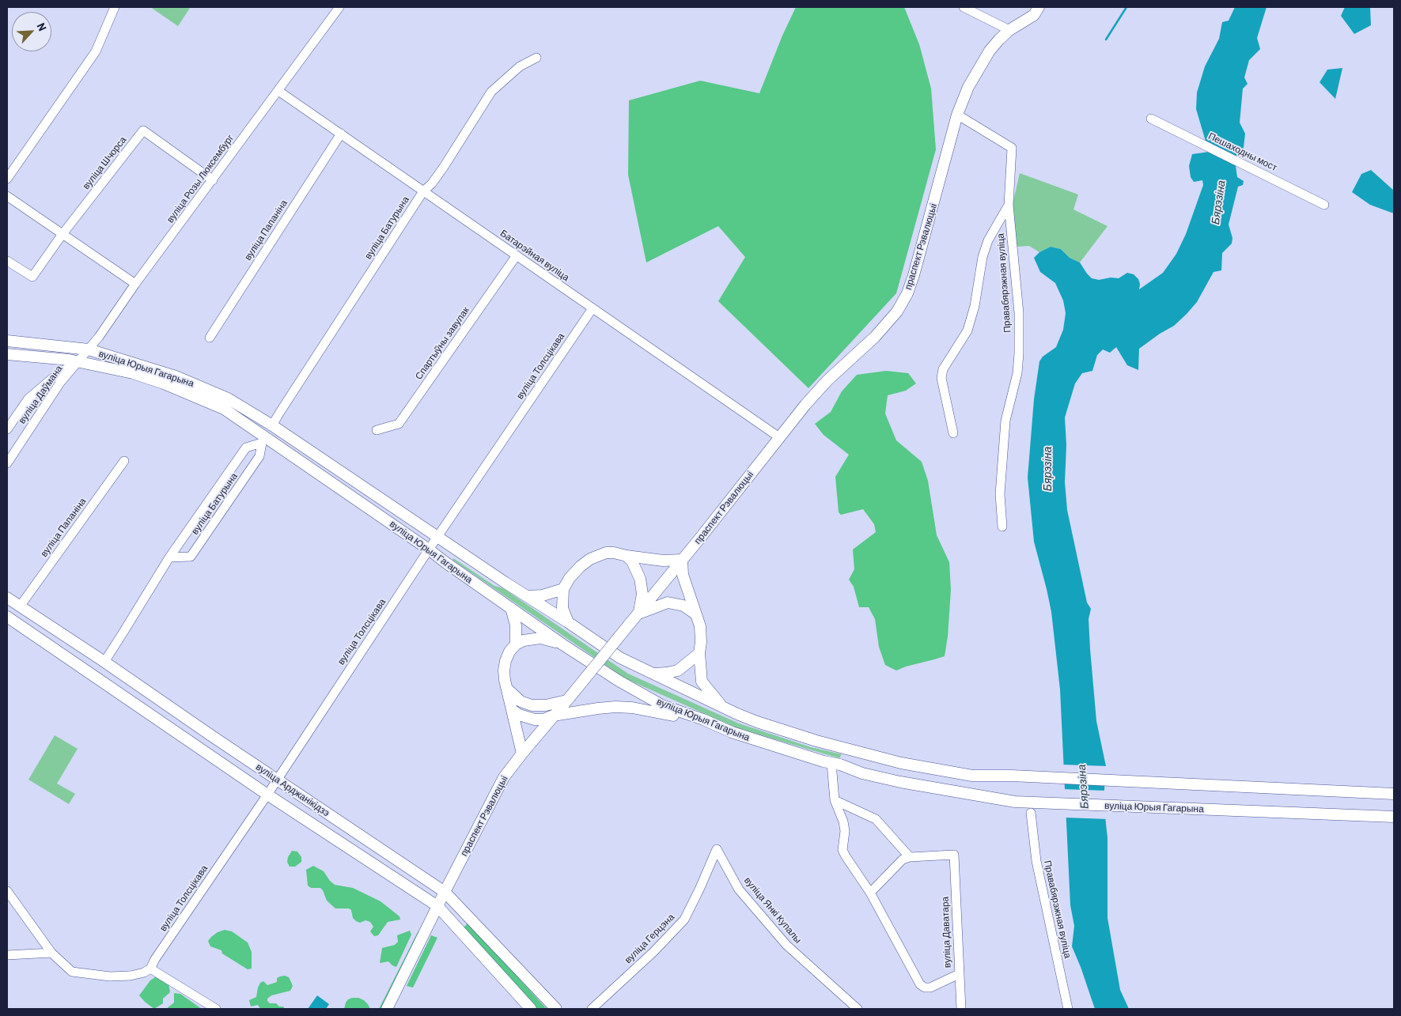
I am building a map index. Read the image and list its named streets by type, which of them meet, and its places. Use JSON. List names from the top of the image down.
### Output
{
  "streets": {
    "main road": ["праспект Рэвалюцыі", "вуліца Юрыя Гагарына", "вуліца Арджанікідзэ"],
    "street": [
      "Пешаходны мост",
      "вуліца Шчорса",
      "вуліца Розы Люксембург",
      "вуліца Батурына",
      "вуліца Папаніна",
      "Батарэйная вуліца",
      "Правабярэжная вуліца",
      "Спартыўны завулак",
      "вуліца Толсцікава",
      "вуліца Даўмана",
      "вуліца Янкі Купалы",
      "вуліца Даватара",
      "вуліца Герцэна"
    ]
  },
  "crossings": [
    ["вуліца Шчорса", "вуліца Розы Люксембург"],
    ["вуліца Розы Люксембург", "Батарэйная вуліца"],
    ["вуліца Розы Люксембург", "вуліца Юрыя Гагарына"],
    ["вуліца Розы Люксембург", "вуліца Даўмана"],
    ["вуліца Батурына", "Батарэйная вуліца"],
    ["вуліца Батурына", "вуліца Юрыя Гагарына"],
    ["вуліца Батурына", "вуліца Арджанікідзэ"],
    ["вуліца Папаніна", "Батарэйная вуліца"],
    ["вуліца Папаніна", "вуліца Арджанікідзэ"],
    ["праспект Рэвалюцыі", "Батарэйная вуліца"],
    ["праспект Рэвалюцыі", "Правабярэжная вуліца"],
    ["праспект Рэвалюцыі", "вуліца Арджанікідзэ"],
    ["Батарэйная вуліца", "Спартыўны завулак"],
    ["Батарэйная вуліца", "вуліца Толсцікава"],
    ["вуліца Толсцікава", "вуліца Юрыя Гагарына"],
    ["вуліца Толсцікава", "вуліца Арджанікідзэ"],
    ["вуліца Юрыя Гагарына", "вуліца Даўмана"],
    ["вуліца Янкі Купалы", "вуліца Герцэна"]
  ],
  "water": ["Бярэзіна"],
  "north": "top right"
}
